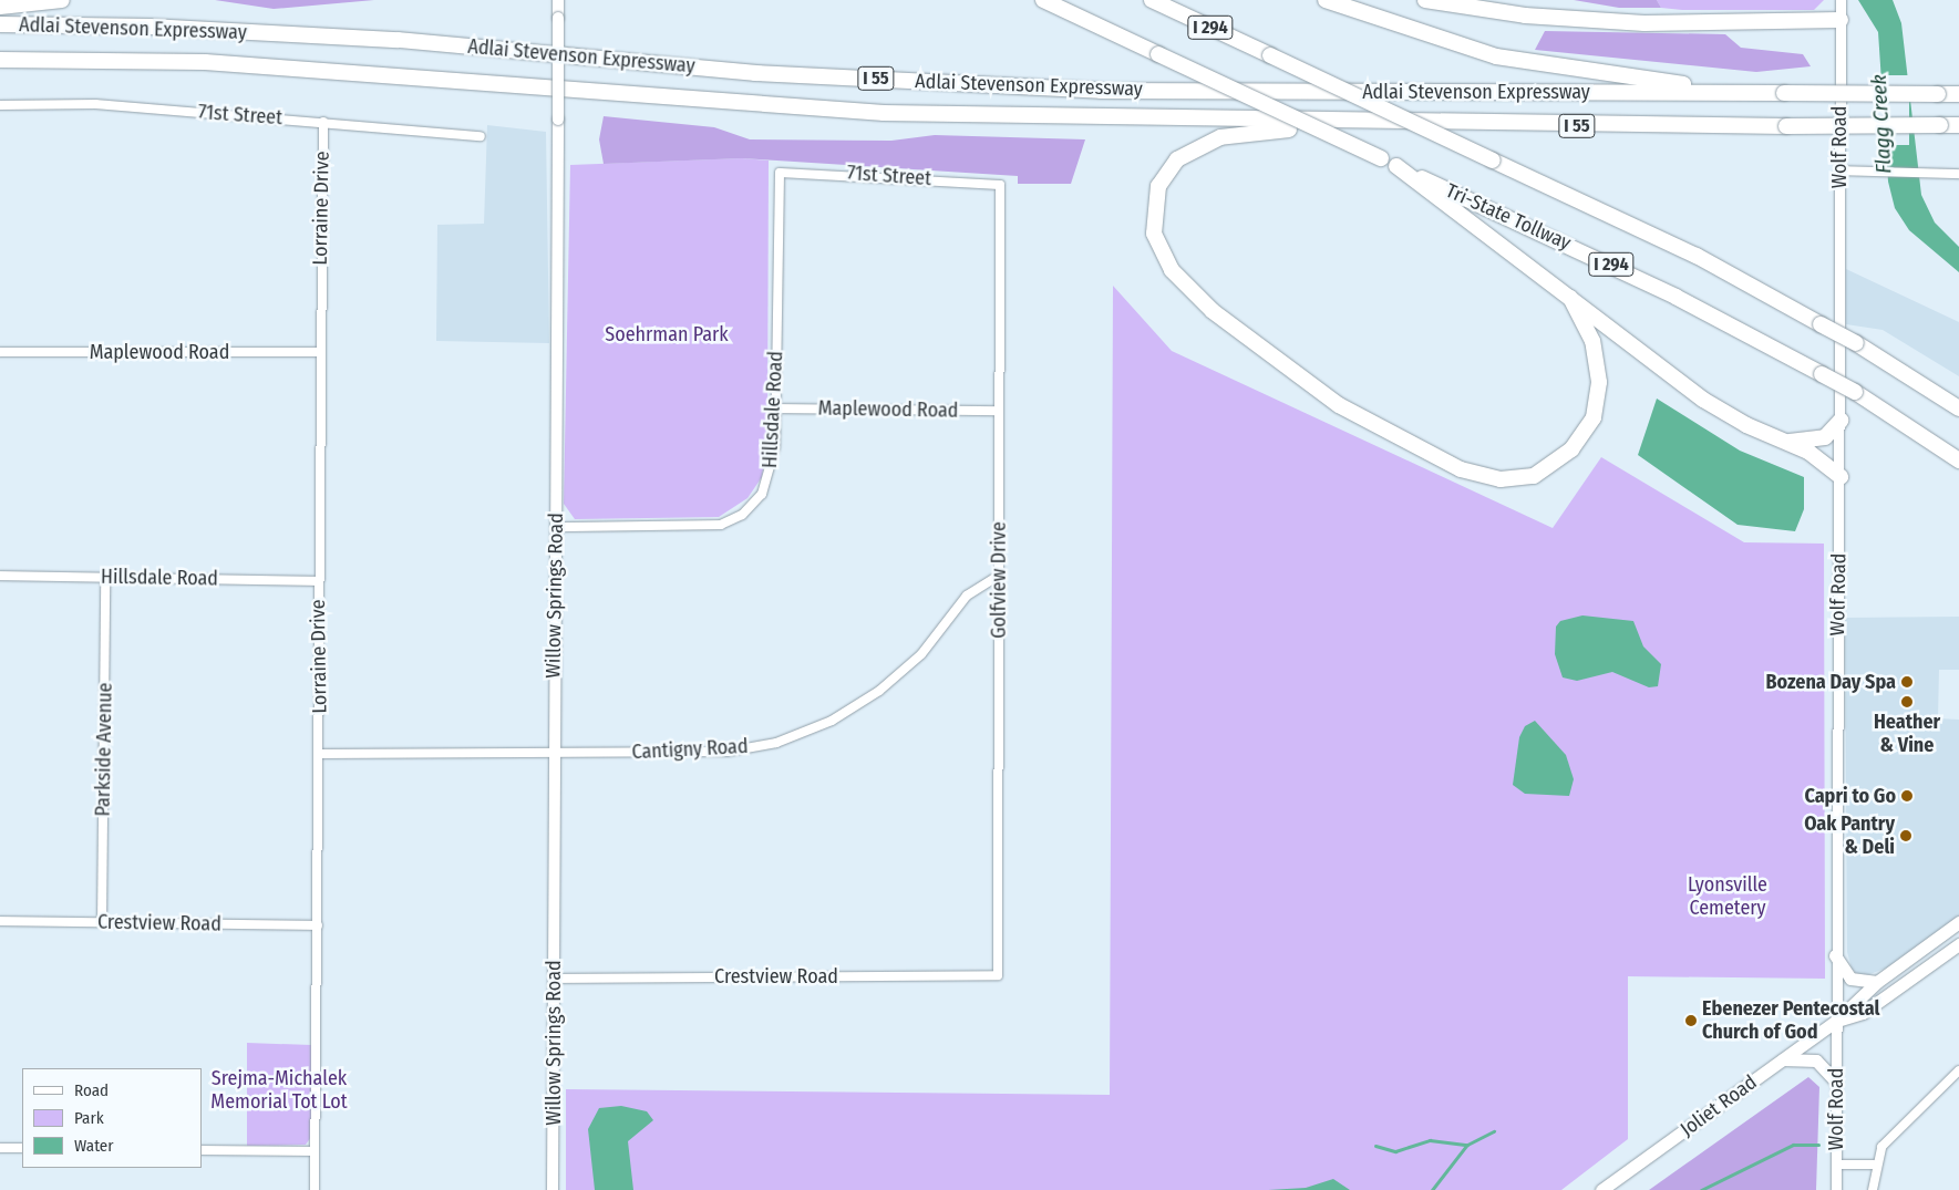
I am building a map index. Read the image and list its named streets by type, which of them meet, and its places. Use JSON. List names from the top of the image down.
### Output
{
  "streets": {
    "highway": [
      "I 294",
      "Adlai Stevenson Expressway",
      "I 55",
      "Tri-State Tollway"
    ],
    "main road": ["Willow Springs Road", "Joliet Road"],
    "street": [
      "71st Street",
      "Wolf Road",
      "Lorraine Drive",
      "Maplewood Road",
      "Hillsdale Road",
      "Golfview Drive",
      "Parkside Avenue",
      "Cantigny Road",
      "Crestview Road"
    ]
  },
  "crossings": [
    ["71st Street", "Lorraine Drive"],
    ["71st Street", "Hillsdale Road"],
    ["71st Street", "Golfview Drive"],
    ["Wolf Road", "Joliet Road"],
    ["Lorraine Drive", "Maplewood Road"],
    ["Lorraine Drive", "Hillsdale Road"],
    ["Lorraine Drive", "Cantigny Road"],
    ["Lorraine Drive", "Crestview Road"],
    ["Maplewood Road", "Hillsdale Road"],
    ["Maplewood Road", "Golfview Drive"],
    ["Hillsdale Road", "Willow Springs Road"],
    ["Hillsdale Road", "Parkside Avenue"],
    ["Golfview Drive", "Cantigny Road"],
    ["Golfview Drive", "Crestview Road"],
    ["Willow Springs Road", "Cantigny Road"],
    ["Willow Springs Road", "Crestview Road"],
    ["Parkside Avenue", "Crestview Road"]
  ],
  "water": ["Flagg Creek"],
  "parks": ["Soehrman Park", "Lyonsville Cemetery", "Srejma-Michalek Memorial Tot Lot"],
  "places": [
    "Bozena Day Spa",
    "Heather & Vine",
    "Capri to Go",
    "Oak Pantry & Deli",
    "Ebenezer Pentecostal Church of God"
  ],
  "legend": ["Road", "Park", "Water"]
}
